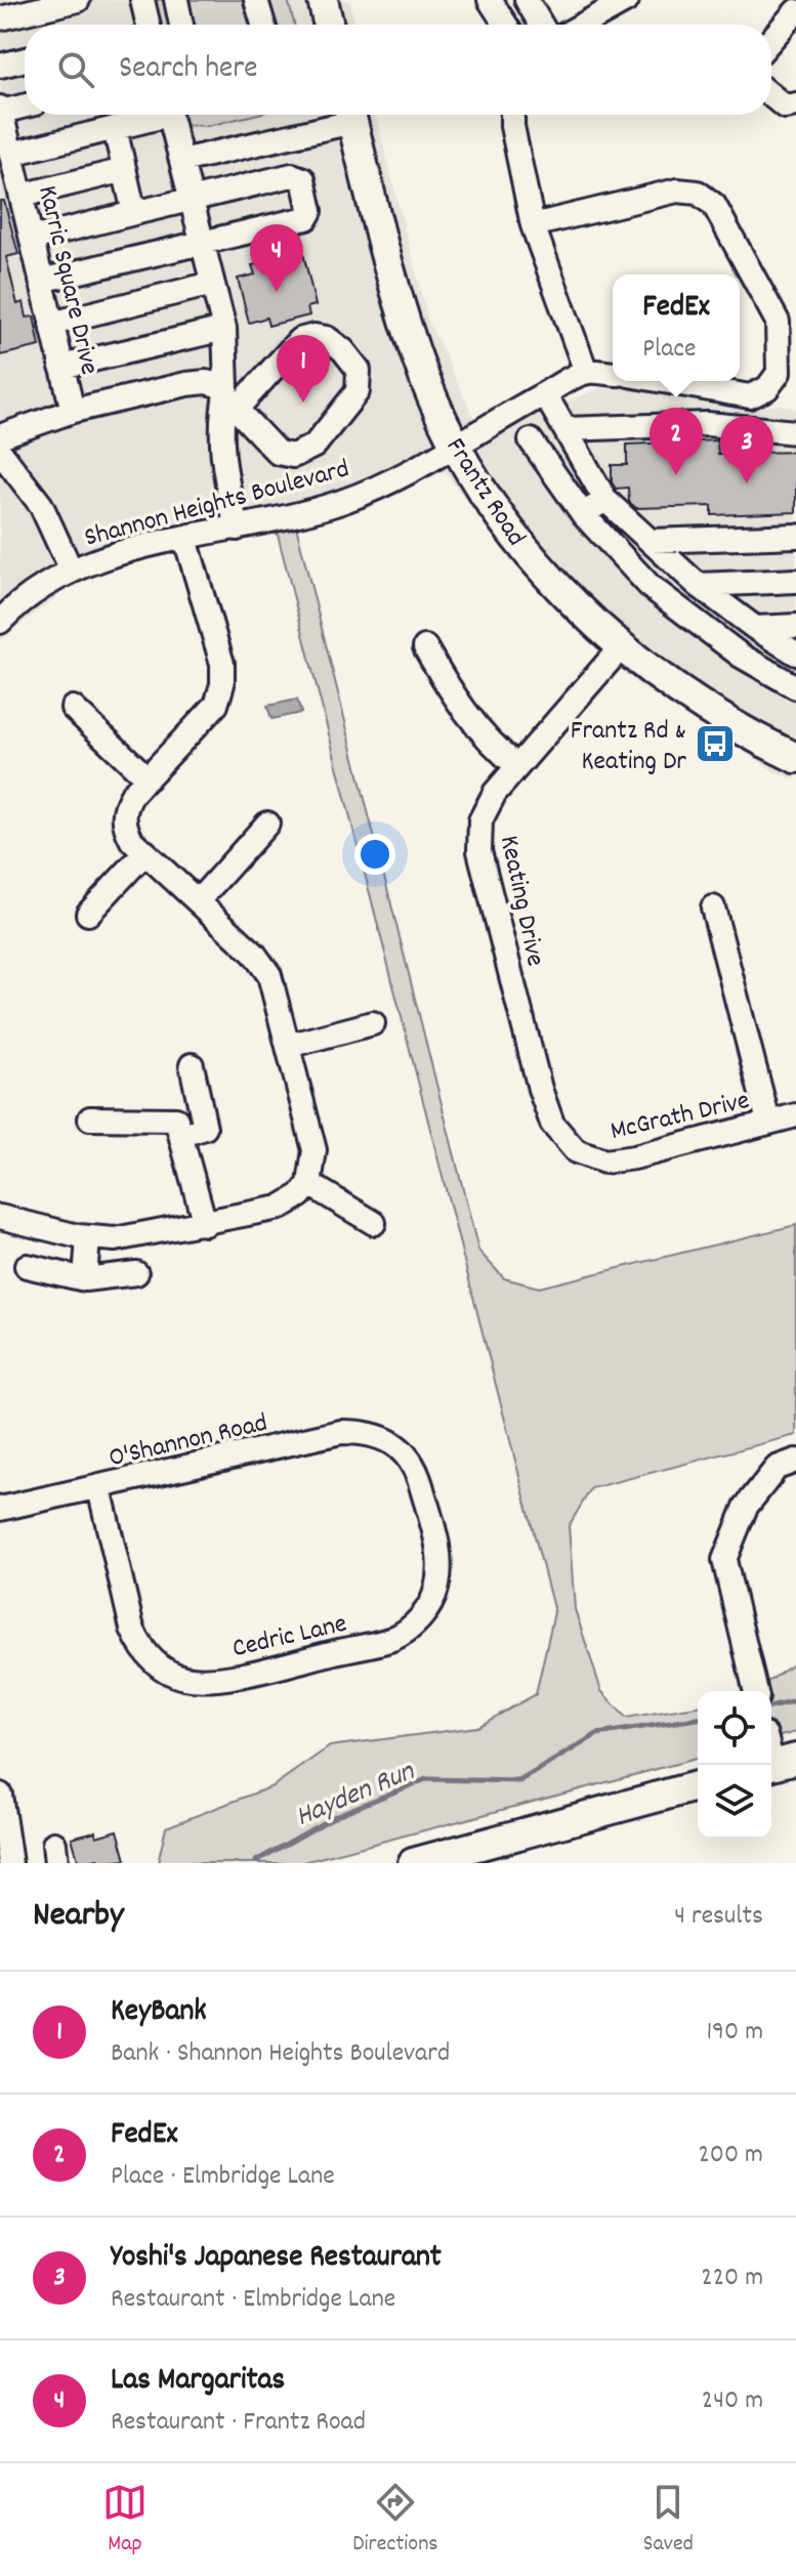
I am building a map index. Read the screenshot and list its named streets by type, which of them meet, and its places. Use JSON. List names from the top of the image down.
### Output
{
  "streets": {
    "main road": ["Frantz Road"],
    "street": [
      "Karric Square Drive",
      "Shannon Heights Boulevard",
      "Keating Drive",
      "McGrath Drive",
      "O'Shannon Road",
      "Cedric Lane"
    ]
  },
  "crossings": [
    ["Frantz Road", "Shannon Heights Boulevard"],
    ["Frantz Road", "Keating Drive"],
    ["Keating Drive", "McGrath Drive"],
    ["O'Shannon Road", "Cedric Lane"]
  ],
  "water": ["Hayden Run"],
  "places": {
    "bus stop": ["Frantz Rd & Keating Dr"]
  },
  "page": {
    "search": "Search here",
    "pins": [
      "4",
      "1",
      "2",
      "3"
    ],
    "popup": ["FedEx", "Place"],
    "heading": ["Nearby", "4 results"],
    "list": [
      {
        "mark": "1",
        "name": "KeyBank",
        "note": "Bank · Shannon Heights Boulevard",
        "value": "190 m"
      },
      {
        "mark": "2",
        "name": "FedEx",
        "note": "Place · Elmbridge Lane",
        "value": "200 m"
      },
      {
        "mark": "3",
        "name": "Yoshi's Japanese Restaurant",
        "note": "Restaurant · Elmbridge Lane",
        "value": "220 m"
      },
      {
        "mark": "4",
        "name": "Las Margaritas",
        "note": "Restaurant · Frantz Road",
        "value": "240 m"
      }
    ],
    "nav": ["Map", "Directions", "Saved"]
  }
}
